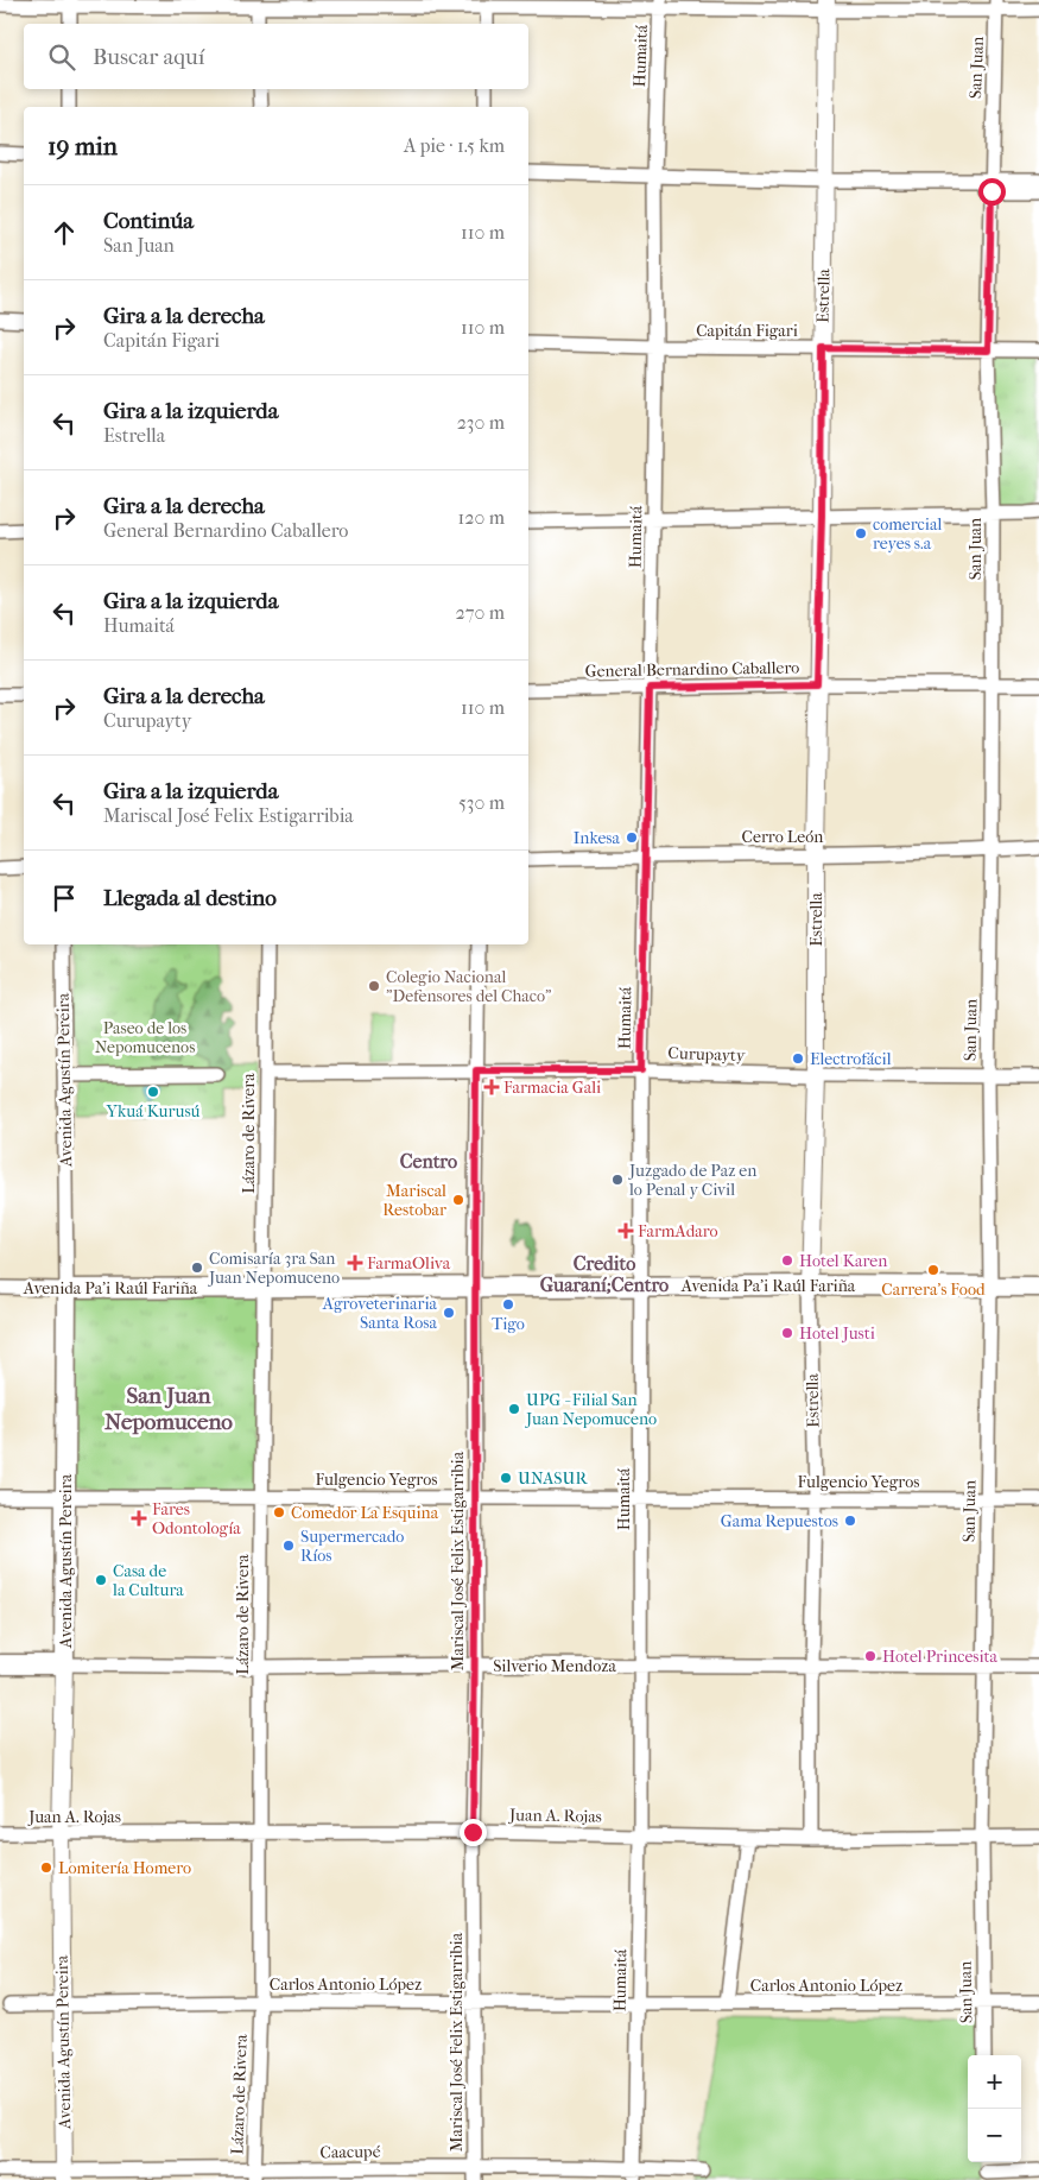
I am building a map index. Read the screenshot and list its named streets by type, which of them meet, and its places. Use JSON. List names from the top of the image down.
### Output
{
  "streets": {
    "highway": ["Avenida Agustín Pereira", "Avenida Pa'i Raúl Fariña", "Silverio Mendoza"],
    "main road": ["Estrella"],
    "street": [
      "Humaitá",
      "San Juan",
      "Capitán Figari",
      "General Bernardino Caballero",
      "Cerro León",
      "Curupayty",
      "Lázaro de Rivera",
      "Fulgencio Yegros",
      "Mariscal José Felix Estigarribia",
      "Juan A. Rojas",
      "Carlos Antonio López",
      "Caacupé"
    ]
  },
  "crossings": [
    ["Humaitá", "Capitán Figari"],
    ["Humaitá", "General Bernardino Caballero"],
    ["Humaitá", "Cerro León"],
    ["Humaitá", "Curupayty"],
    ["Humaitá", "Avenida Pa'i Raúl Fariña"],
    ["Humaitá", "Fulgencio Yegros"],
    ["Humaitá", "Silverio Mendoza"],
    ["Humaitá", "Juan A. Rojas"],
    ["Humaitá", "Carlos Antonio López"],
    ["Humaitá", "Caacupé"],
    ["San Juan", "Capitán Figari"],
    ["San Juan", "General Bernardino Caballero"],
    ["San Juan", "Cerro León"],
    ["San Juan", "Curupayty"],
    ["San Juan", "Avenida Pa'i Raúl Fariña"],
    ["San Juan", "Fulgencio Yegros"],
    ["San Juan", "Silverio Mendoza"],
    ["San Juan", "Juan A. Rojas"],
    ["San Juan", "Carlos Antonio López"],
    ["Estrella", "Capitán Figari"],
    ["Estrella", "General Bernardino Caballero"],
    ["Estrella", "Cerro León"],
    ["Estrella", "Curupayty"],
    ["Estrella", "Avenida Pa'i Raúl Fariña"],
    ["Estrella", "Fulgencio Yegros"],
    ["Estrella", "Silverio Mendoza"],
    ["Estrella", "Juan A. Rojas"],
    ["Curupayty", "Lázaro de Rivera"],
    ["Curupayty", "Mariscal José Felix Estigarribia"],
    ["Avenida Agustín Pereira", "Avenida Pa'i Raúl Fariña"],
    ["Avenida Agustín Pereira", "Fulgencio Yegros"],
    ["Avenida Agustín Pereira", "Silverio Mendoza"],
    ["Avenida Agustín Pereira", "Juan A. Rojas"],
    ["Avenida Agustín Pereira", "Carlos Antonio López"],
    ["Avenida Agustín Pereira", "Caacupé"],
    ["Lázaro de Rivera", "Avenida Pa'i Raúl Fariña"],
    ["Lázaro de Rivera", "Fulgencio Yegros"],
    ["Lázaro de Rivera", "Silverio Mendoza"],
    ["Lázaro de Rivera", "Juan A. Rojas"],
    ["Lázaro de Rivera", "Carlos Antonio López"],
    ["Lázaro de Rivera", "Caacupé"],
    ["Avenida Pa'i Raúl Fariña", "Mariscal José Felix Estigarribia"],
    ["Fulgencio Yegros", "Mariscal José Felix Estigarribia"],
    ["Mariscal José Felix Estigarribia", "Silverio Mendoza"],
    ["Mariscal José Felix Estigarribia", "Juan A. Rojas"],
    ["Mariscal José Felix Estigarribia", "Carlos Antonio López"],
    ["Mariscal José Felix Estigarribia", "Caacupé"]
  ],
  "districts": ["Centro", "Credito Guaraní;Centro", "San Juan Nepomuceno"],
  "parks": ["Paseo de los Nepomucenos"],
  "places": {
    "other": [
      "comercial reyes s.a",
      "Inkesa",
      "Colegio Nacional \"Defensores del Chaco\"",
      "Electrofácil",
      "Ykuá Kurusú",
      "Juzgado de Paz en lo Penal y Civil",
      "Mariscal Restobar",
      "Hotel Karen",
      "Comisaría 3ra San Juan Nepomuceno",
      "Carrera's Food",
      "Tigo",
      "Agroveterinaria Santa Rosa",
      "Hotel Justi",
      "UPG - Filial San Juan Nepomuceno",
      "UNASUR",
      "Comedor La Esquina",
      "Gama Repuestos",
      "Supermercado Ríos",
      "Casa de la Cultura",
      "Hotel Princesita",
      "Lomitería Homero"
    ],
    "health": [
      "Farmacia Gali",
      "FarmAdaro",
      "FarmaOliva",
      "Fares Odontología"
    ]
  },
  "page": {
    "search": "Buscar aquí",
    "heading": ["19 min", "A pie · 1.5 km"],
    "list": [
      ["Continúa", "San Juan", "110 m"],
      ["Gira a la derecha", "Capitán Figari", "110 m"],
      ["Gira a la izquierda", "Estrella", "230 m"],
      ["Gira a la derecha", "General Bernardino Caballero", "120 m"],
      ["Gira a la izquierda", "Humaitá", "270 m"],
      ["Gira a la derecha", "Curupayty", "110 m"],
      ["Gira a la izquierda", "Mariscal José Felix Estigarribia", "530 m"],
      "Llegada al destino"
    ],
    "map_buttons": ["+", "−"]
  }
}
